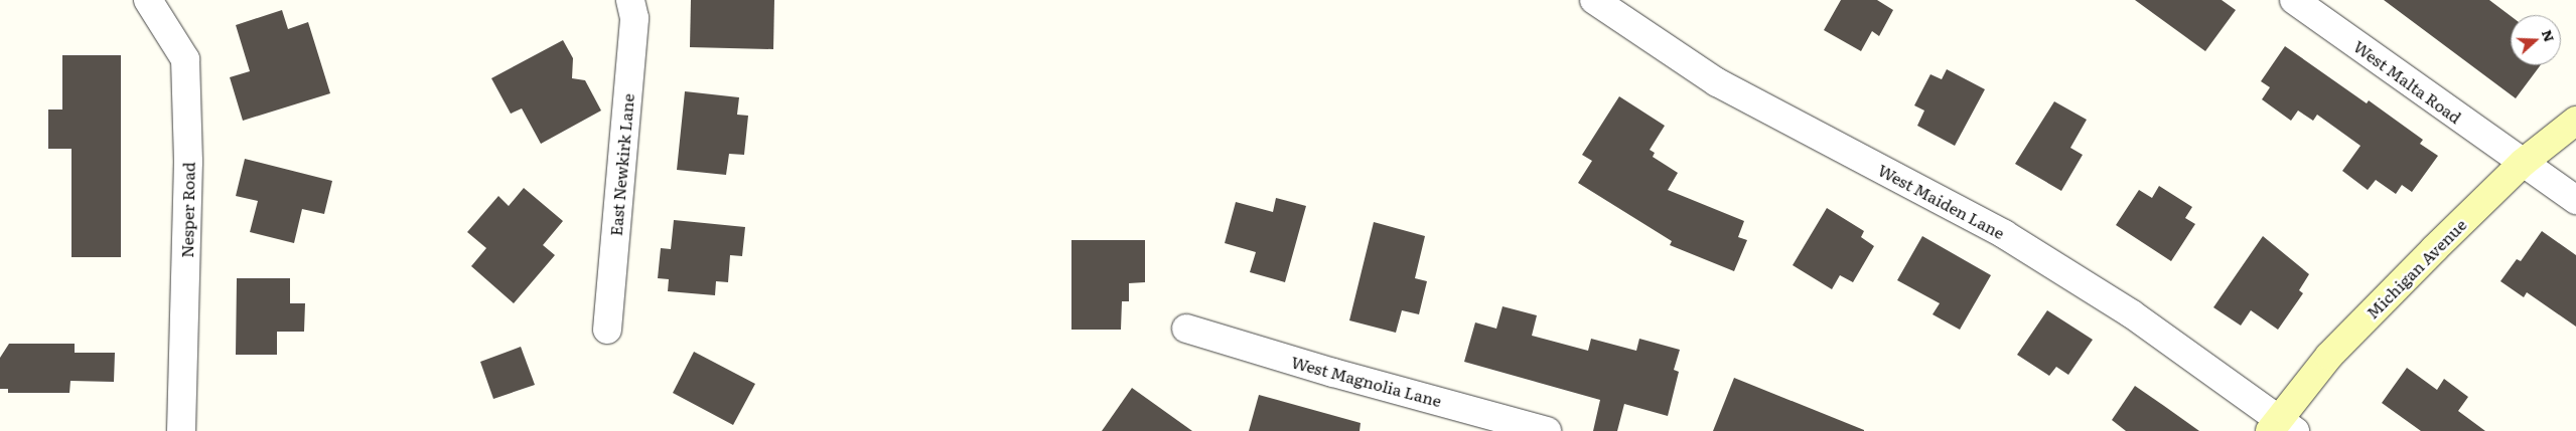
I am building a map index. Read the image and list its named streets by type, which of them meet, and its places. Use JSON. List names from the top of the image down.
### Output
{
  "streets": {
    "street": [
      "West Malta Road",
      "East Newkirk Lane",
      "West Maiden Lane",
      "Nesper Road",
      "Michigan Avenue",
      "West Magnolia Lane"
    ]
  },
  "crossings": [
    ["West Malta Road", "Michigan Avenue"],
    ["West Maiden Lane", "Michigan Avenue"]
  ],
  "north": "right"
}
